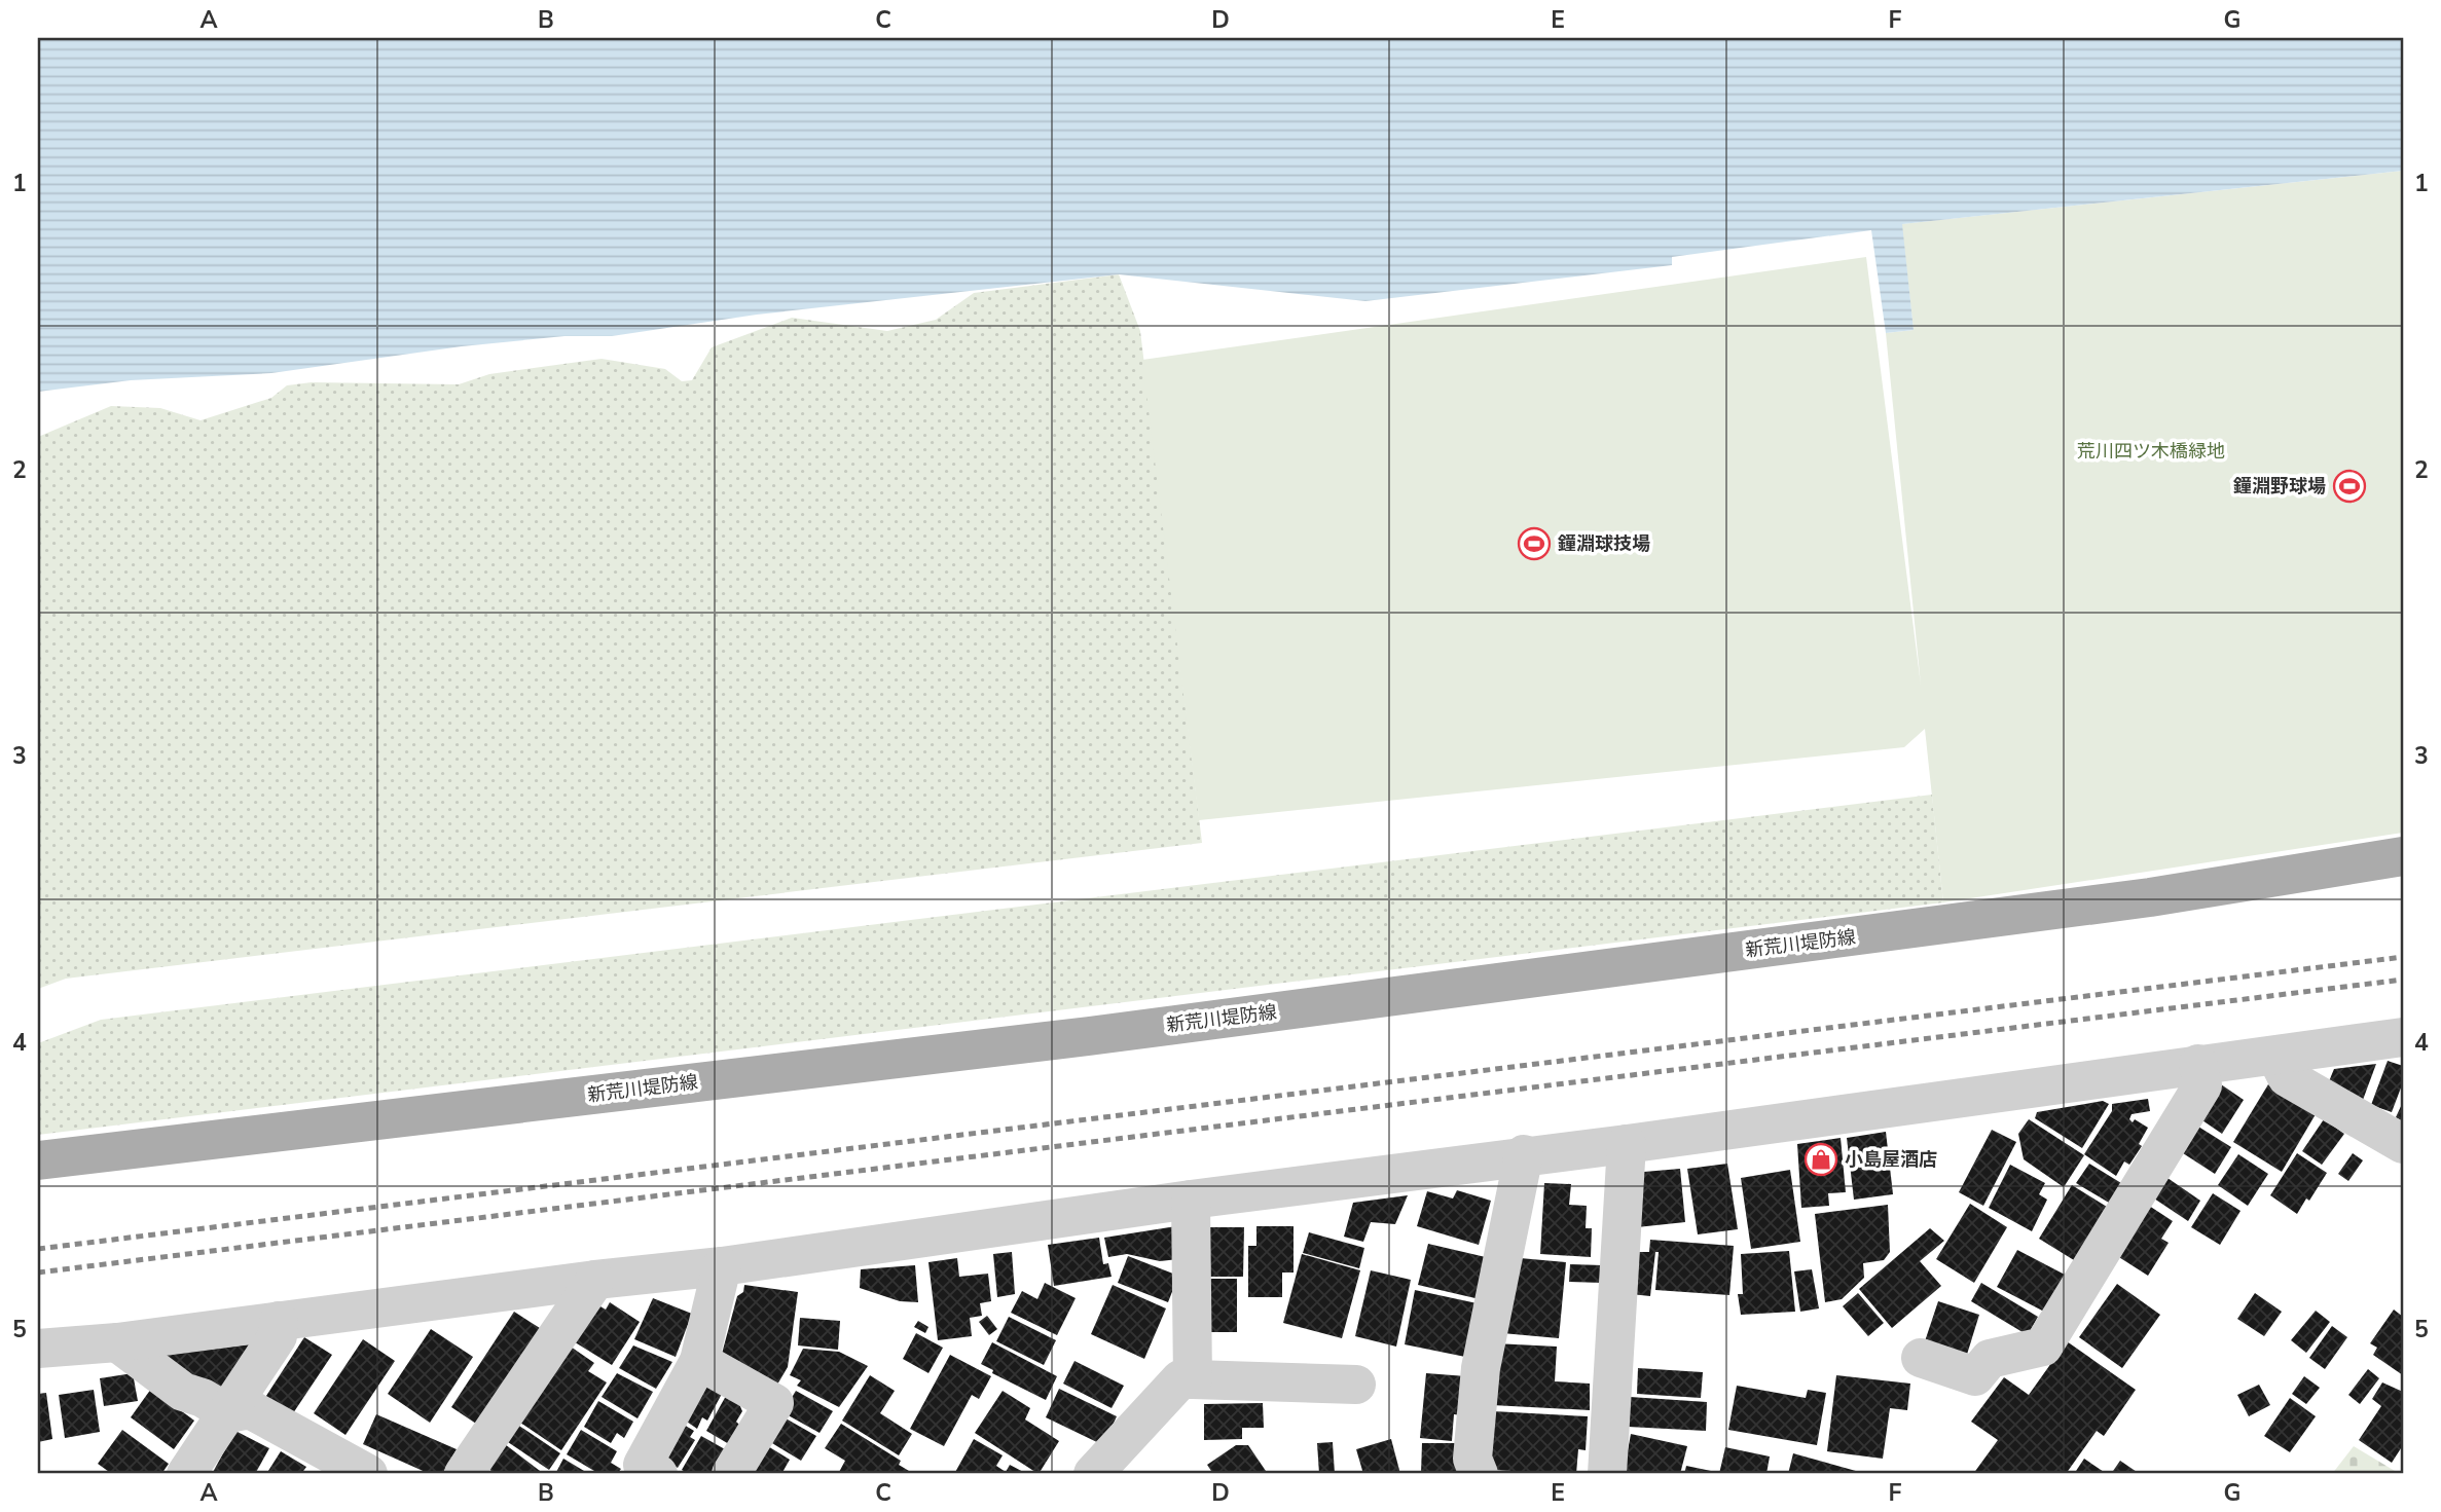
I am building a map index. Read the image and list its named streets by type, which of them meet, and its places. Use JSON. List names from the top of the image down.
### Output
{
  "streets": {
    "main road": ["新荒川堤防線"]
  },
  "parks": ["荒川四ツ木橋緑地"],
  "places": {
    "sports": ["鐘淵野球場", "鐘淵球技場"],
    "shop": ["小島屋酒店"]
  },
  "grid": {
    "columns": [
      "A",
      "B",
      "C",
      "D",
      "E",
      "F",
      "G"
    ],
    "rows": [
      "1",
      "2",
      "3",
      "4",
      "5"
    ]
  }
}
